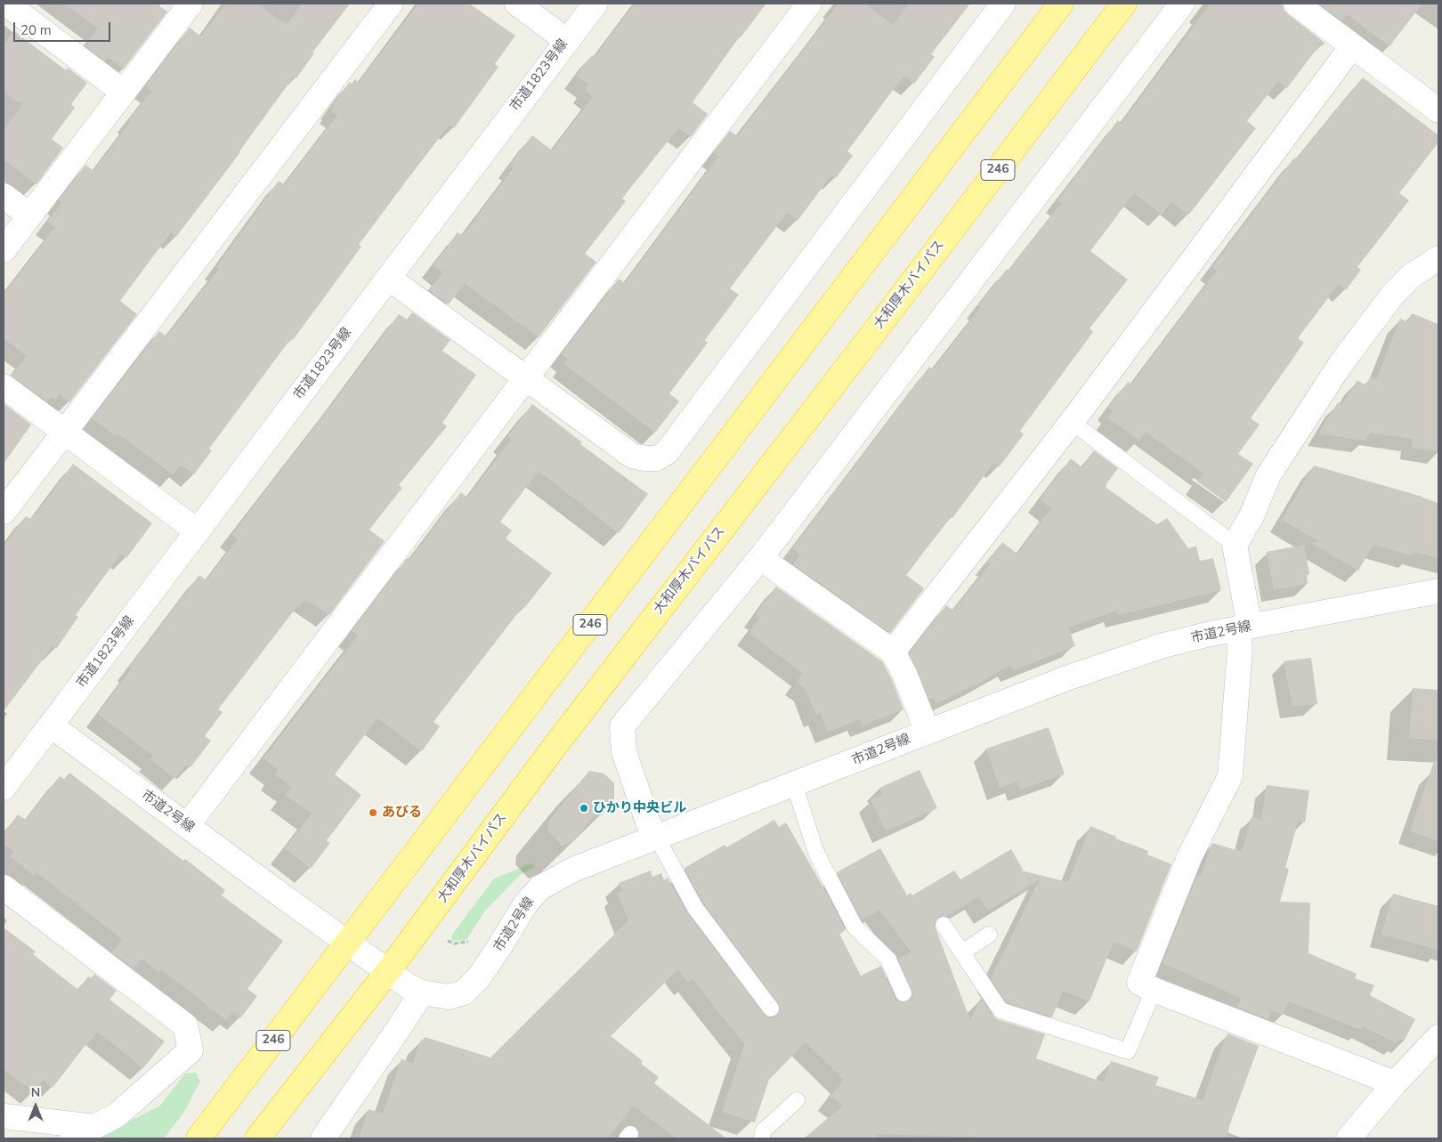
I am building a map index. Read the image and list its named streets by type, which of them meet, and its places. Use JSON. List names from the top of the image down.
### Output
{
  "streets": {
    "highway": ["246", "大和厚木バイパス"],
    "street": ["市道1823号線", "市道2号線"]
  },
  "crossings": [
    ["市道1823号線", "市道2号線"],
    ["246", "市道2号線"],
    ["大和厚木バイパス", "市道2号線"]
  ],
  "places": ["ひかり中央ビル", "あびる"],
  "scale_bar": "20 m",
  "north": "top"
}
